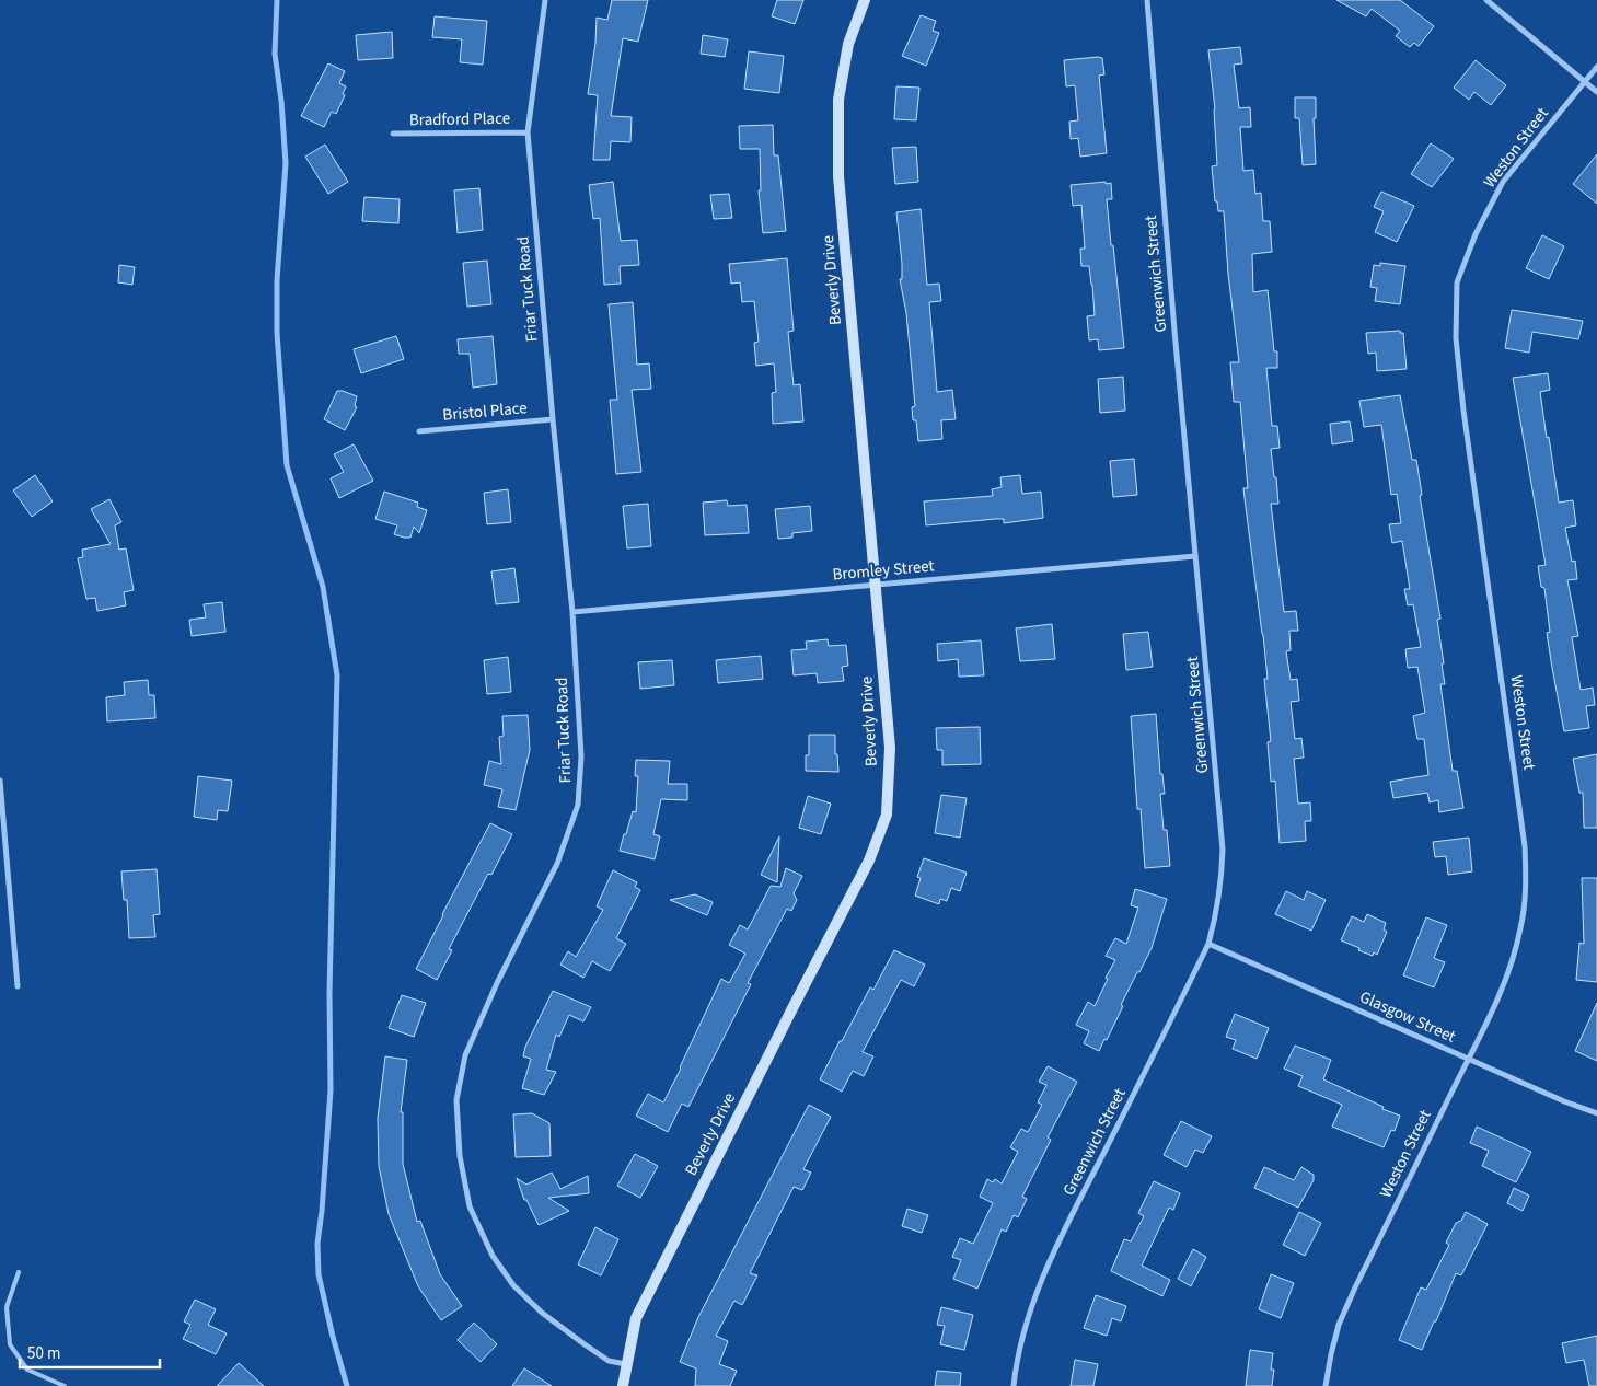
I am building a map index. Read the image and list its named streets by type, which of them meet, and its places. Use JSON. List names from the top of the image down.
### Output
{
  "streets": {
    "street": [
      "Bradford Place",
      "Weston Street",
      "Greenwich Street",
      "Beverly Drive",
      "Friar Tuck Road",
      "Bristol Place",
      "Bromley Street",
      "Glasgow Street"
    ]
  },
  "crossings": [
    ["Bradford Place", "Friar Tuck Road"],
    ["Weston Street", "Glasgow Street"],
    ["Greenwich Street", "Bromley Street"],
    ["Greenwich Street", "Glasgow Street"],
    ["Beverly Drive", "Friar Tuck Road"],
    ["Beverly Drive", "Bromley Street"],
    ["Friar Tuck Road", "Bristol Place"],
    ["Friar Tuck Road", "Bromley Street"]
  ],
  "scale_bar": "50 m"
}
